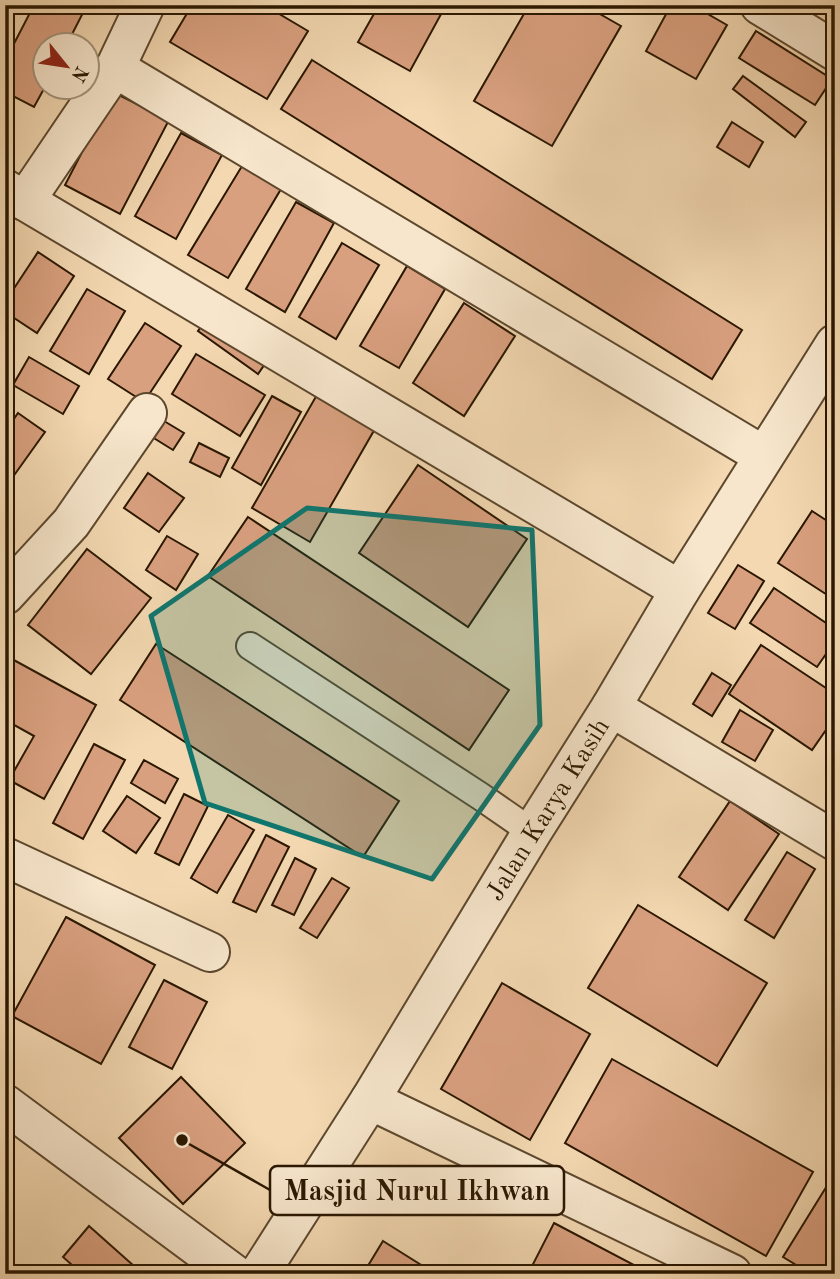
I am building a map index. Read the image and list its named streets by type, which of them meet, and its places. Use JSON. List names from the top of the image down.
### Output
{
  "streets": {
    "street": ["Jalan Karya Kasih"]
  },
  "places": ["Masjid Nurul Ikhwan"],
  "north": "bottom right"
}
